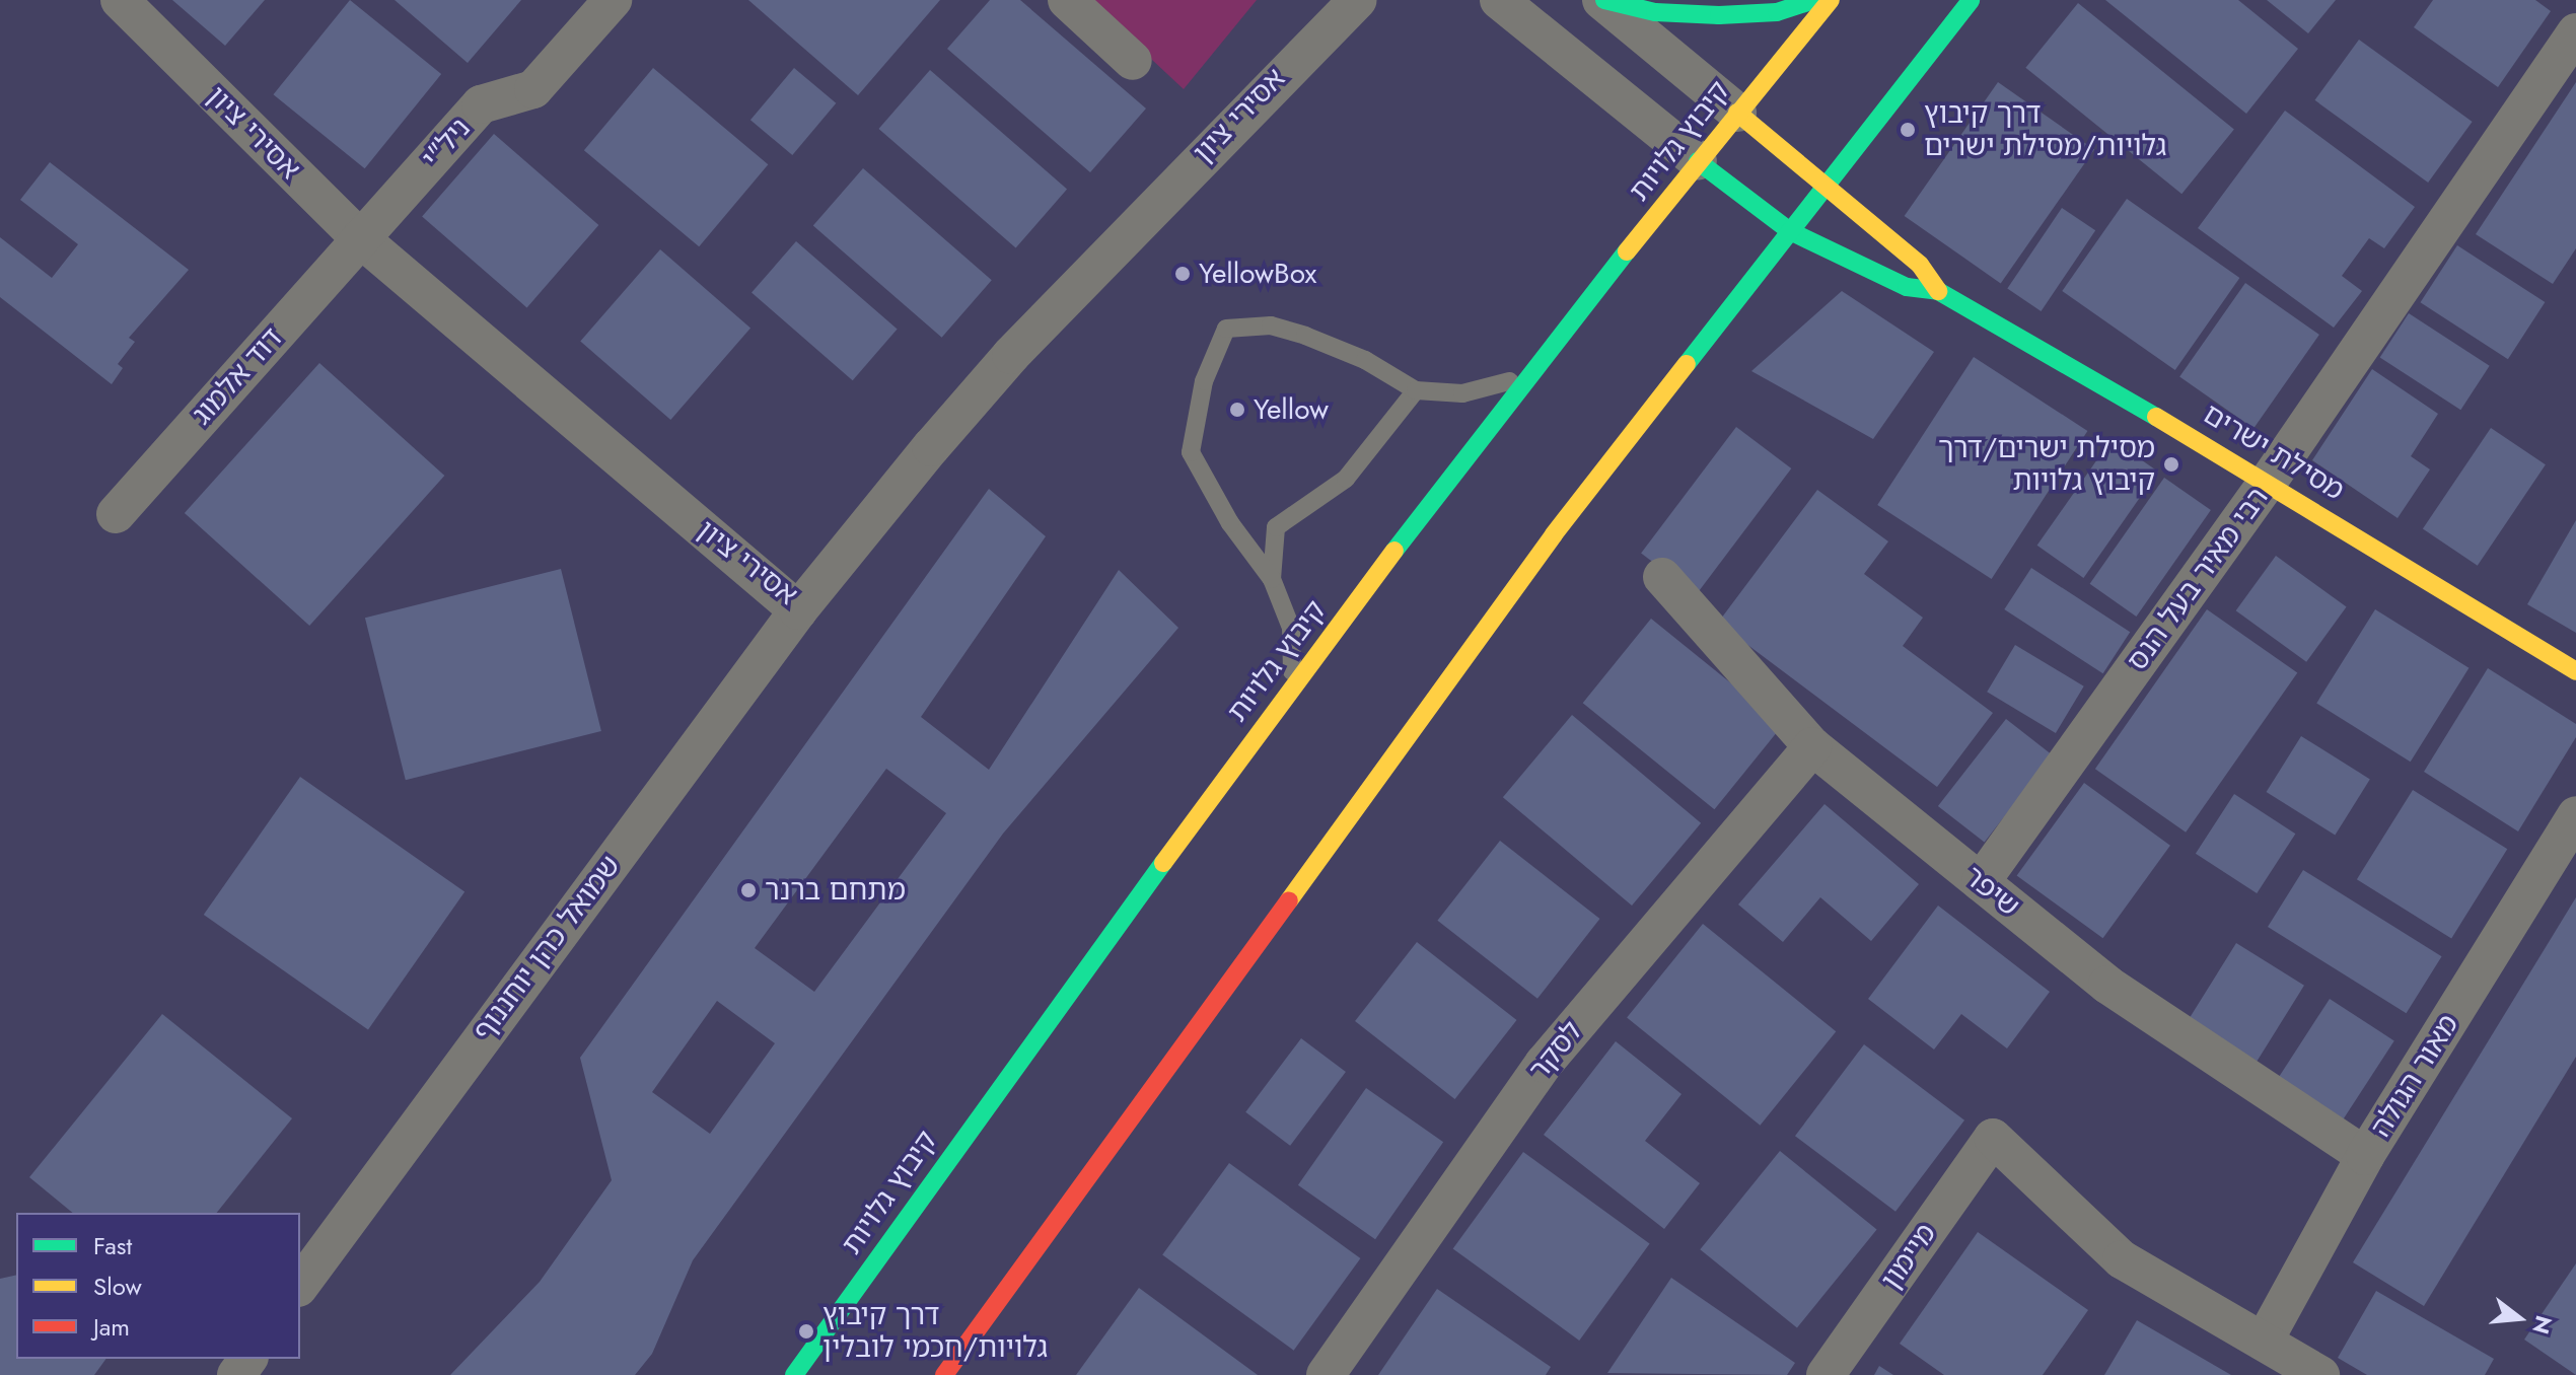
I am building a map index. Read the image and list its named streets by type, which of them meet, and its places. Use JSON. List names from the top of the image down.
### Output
{
  "streets": {
    "main road": ["קיבוץ גלויות", "מסילת ישרים"],
    "street": [
      "אסירי ציון",
      "ניל\"י",
      "דוד אלמוג",
      "רבי מאיר בעל הנס",
      "שיפר",
      "שמואל כהן יוחננוף",
      "לסקר",
      "מאור הגולה",
      "מיימון"
    ]
  },
  "crossings": [
    ["אסירי ציון", "ניל\"י"],
    ["אסירי ציון", "דוד אלמוג"],
    ["אסירי ציון", "שמואל כהן יוחננוף"],
    ["קיבוץ גלויות", "מסילת ישרים"],
    ["ניל\"י", "דוד אלמוג"],
    ["מסילת ישרים", "רבי מאיר בעל הנס"],
    ["רבי מאיר בעל הנס", "שיפר"],
    ["שיפר", "לסקר"],
    ["שיפר", "מאור הגולה"],
    ["מאור הגולה", "מיימון"]
  ],
  "places": [
    "דרך קיבוץ גלויות/מסילת ישרים",
    "YellowBox",
    "Yellow",
    "מסילת ישרים/דרך קיבוץ גלויות",
    "מתחם ברנר",
    "דרך קיבוץ גלויות/חכמי לובלין"
  ],
  "legend": ["Fast", "Slow", "Jam"],
  "north": "right"
}
